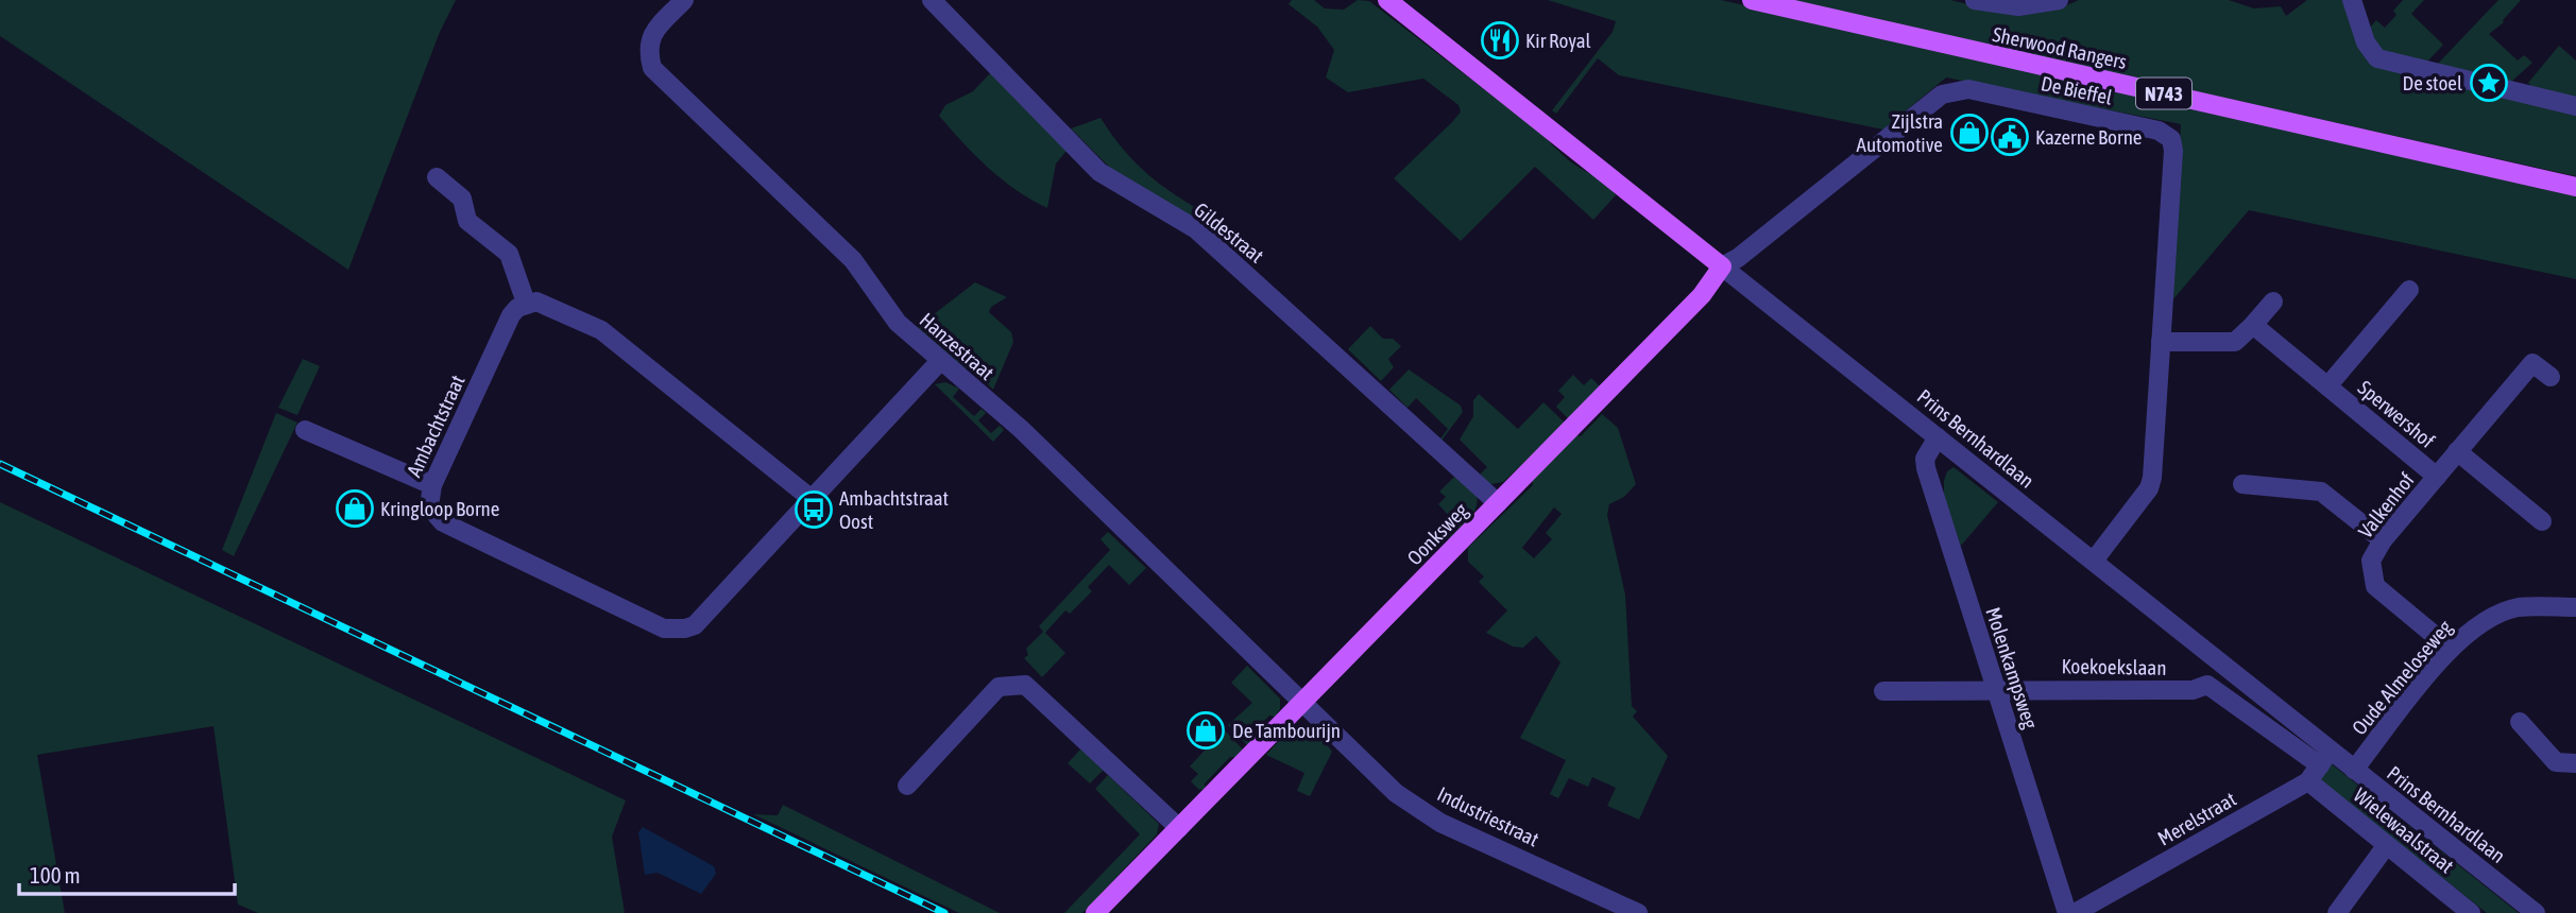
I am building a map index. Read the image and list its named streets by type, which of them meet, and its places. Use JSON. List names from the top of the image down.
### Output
{
  "streets": {
    "main road": [
      "Sherwood Rangers",
      "N743",
      "Prins Bernhardlaan",
      "Oonksweg"
    ],
    "street": [
      "De Bieffel",
      "Gildestraat",
      "Hanzestraat",
      "Sperwershof",
      "Ambachtstraat",
      "Valkenhof",
      "Koekoekslaan",
      "Molenkampsweg",
      "Oude Almeloseweg",
      "Industriestraat",
      "Merelstraat",
      "Wielewaalstraat"
    ]
  },
  "crossings": [
    ["De Bieffel", "Prins Bernhardlaan"],
    ["De Bieffel", "Oonksweg"],
    ["Gildestraat", "Oonksweg"],
    ["Hanzestraat", "Ambachtstraat"],
    ["Hanzestraat", "Oonksweg"],
    ["Hanzestraat", "Industriestraat"],
    ["Sperwershof", "Valkenhof"],
    ["Prins Bernhardlaan", "Oonksweg"],
    ["Prins Bernhardlaan", "Molenkampsweg"],
    ["Prins Bernhardlaan", "Oude Almeloseweg"],
    ["Prins Bernhardlaan", "Merelstraat"],
    ["Valkenhof", "Oude Almeloseweg"],
    ["Oonksweg", "Industriestraat"],
    ["Koekoekslaan", "Molenkampsweg"],
    ["Merelstraat", "Wielewaalstraat"]
  ],
  "places": {
    "restaurant": ["Kir Royal"],
    "place": ["De stoel"],
    "shop": ["Zijlstra Automotive", "Kringloop Borne", "De Tambourijn"],
    "public building": ["Kazerne Borne"],
    "bus stop": ["Ambachtstraat Oost"]
  },
  "scale_bar": "100 m"
}
